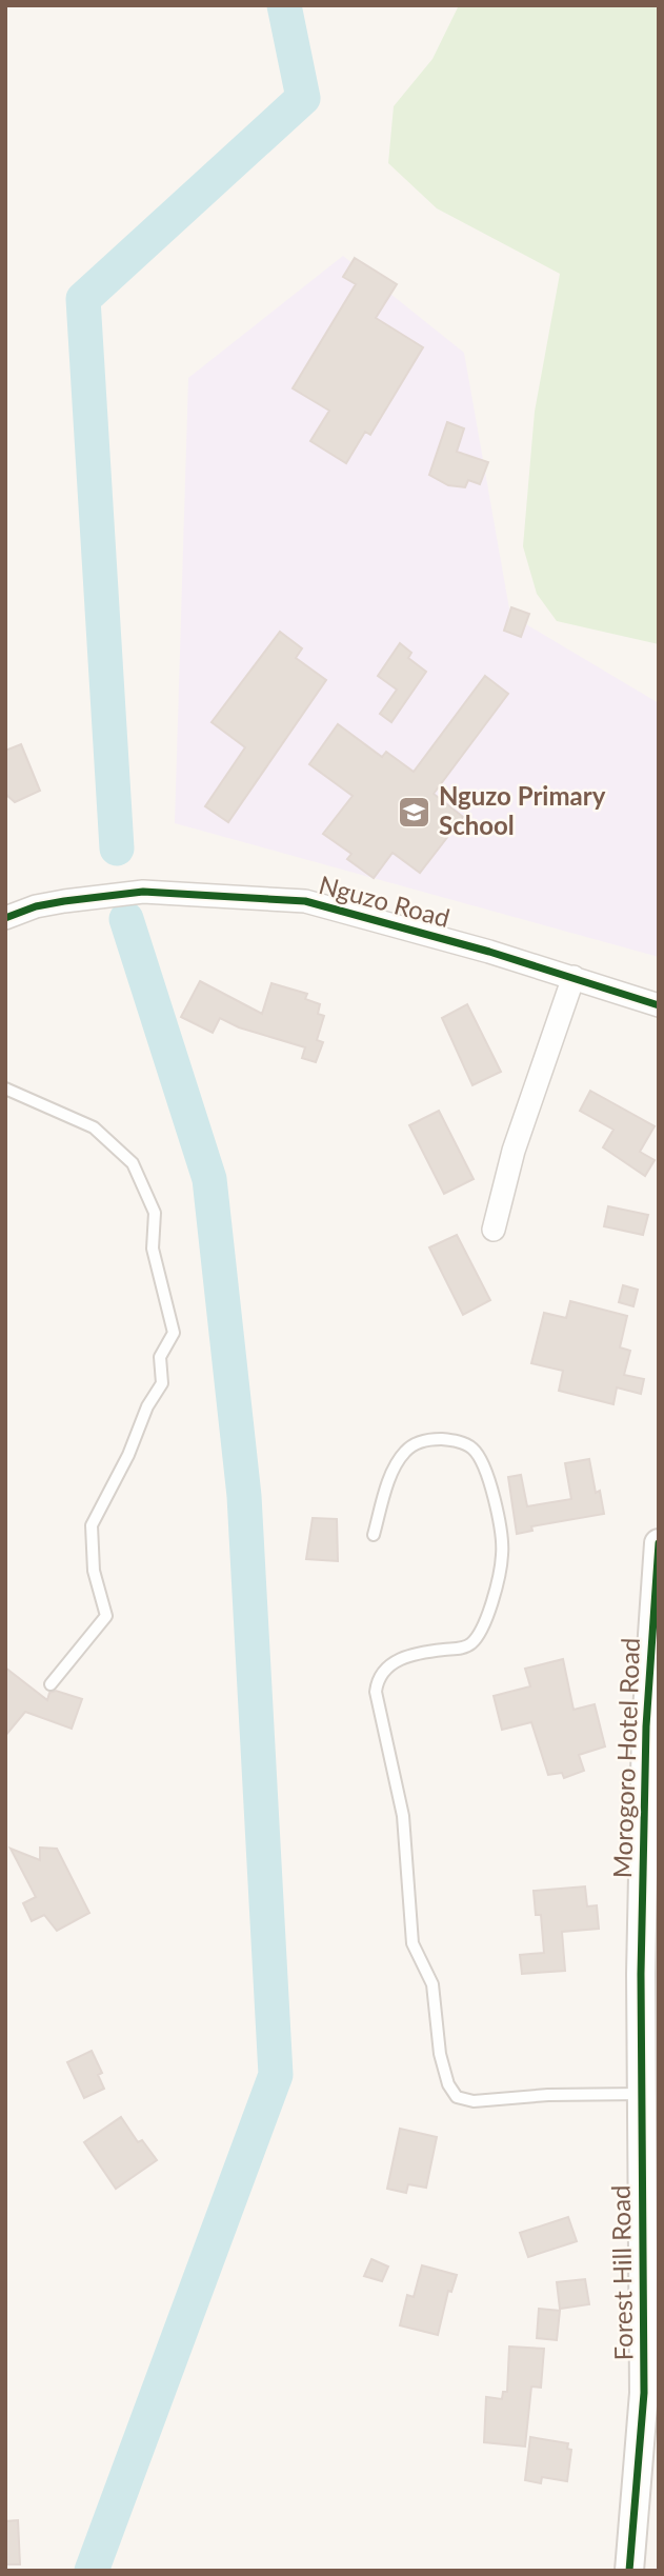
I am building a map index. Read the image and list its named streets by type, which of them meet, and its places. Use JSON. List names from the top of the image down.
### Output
{
  "streets": {
    "street": ["Nguzo Road", "Morogoro Hotel Road", "Forest Hill Road"]
  },
  "crossings": [
    ["Morogoro Hotel Road", "Forest Hill Road"]
  ],
  "places": {
    "school or university": ["Nguzo Primary School"]
  }
}
